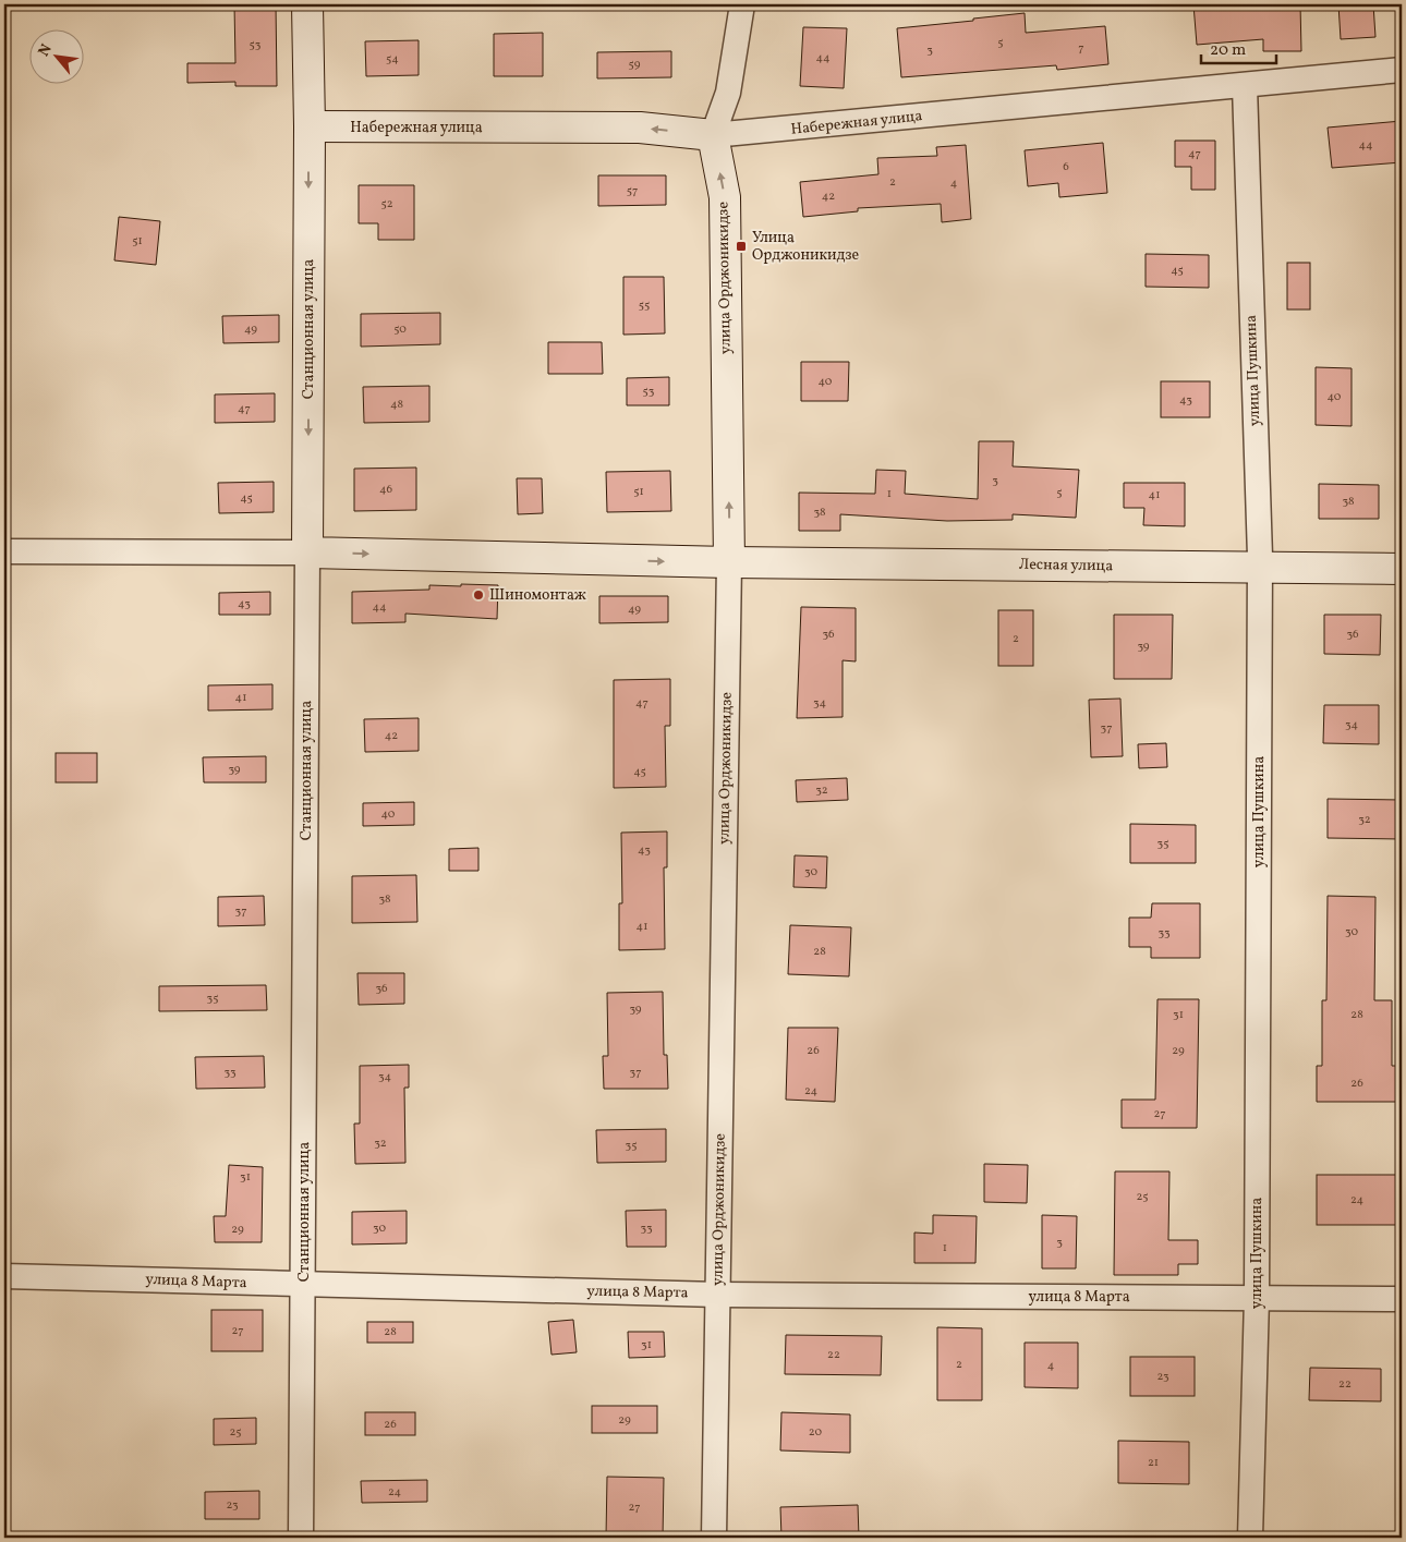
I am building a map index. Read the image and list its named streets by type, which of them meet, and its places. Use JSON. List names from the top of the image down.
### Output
{
  "streets": {
    "main road": [
      "Набережная улица",
      "улица Орджоникидзе",
      "Станционная улица",
      "Лесная улица"
    ],
    "street": ["улица Пушкина", "улица 8 Марта"]
  },
  "crossings": [
    ["Набережная улица", "улица Орджоникидзе"],
    ["Набережная улица", "Станционная улица"],
    ["Набережная улица", "улица Пушкина"],
    ["улица Орджоникидзе", "Лесная улица"],
    ["улица Орджоникидзе", "улица 8 Марта"],
    ["Станционная улица", "Лесная улица"],
    ["Станционная улица", "улица 8 Марта"],
    ["улица Пушкина", "Лесная улица"],
    ["улица Пушкина", "улица 8 Марта"]
  ],
  "one_way": ["Набережная улица", "Лесная улица"],
  "places": {
    "transit": ["Улица Орджоникидзе"],
    "other": ["Шиномонтаж"]
  },
  "house_numbers": [
    "5",
    "53",
    "7",
    "3",
    "44",
    "54",
    "59",
    "44",
    "47",
    "6",
    "2",
    "4",
    "57",
    "42",
    "52",
    "51",
    "45",
    "55",
    "49",
    "50",
    "40",
    "53",
    "40",
    "43",
    "48",
    "47",
    "3",
    "46",
    "51",
    "5",
    "1",
    "41",
    "45",
    "38",
    "38",
    "43",
    "44",
    "49",
    "36",
    "36",
    "2",
    "39",
    "41",
    "47",
    "34",
    "34",
    "37",
    "42",
    "39",
    "45",
    "32",
    "40",
    "32",
    "35",
    "43",
    "30",
    "38",
    "37",
    "41",
    "30",
    "33",
    "28",
    "36",
    "35",
    "39",
    "31",
    "28",
    "26",
    "29",
    "33",
    "37",
    "34",
    "26",
    "24",
    "27",
    "32",
    "35",
    "31",
    "25",
    "24",
    "30",
    "33",
    "29",
    "3",
    "1",
    "27",
    "28",
    "31",
    "22",
    "2",
    "4",
    "23",
    "22",
    "29",
    "26",
    "25",
    "20",
    "21",
    "24",
    "23",
    "27"
  ],
  "scale_bar": "20 m",
  "north": "top left"
}
